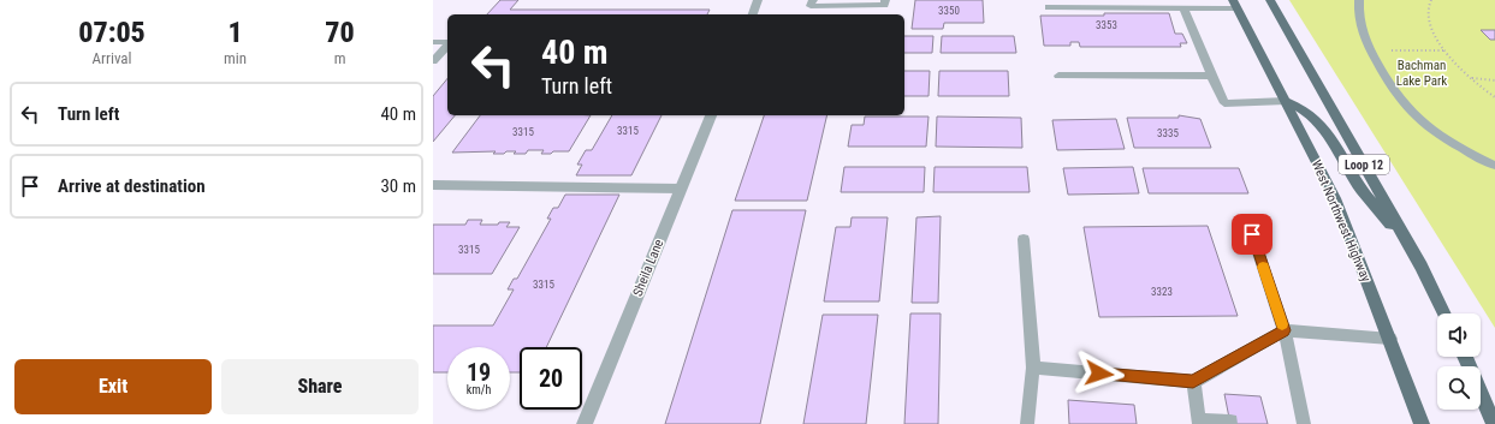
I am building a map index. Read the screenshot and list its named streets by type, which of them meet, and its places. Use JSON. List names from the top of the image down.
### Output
{
  "streets": {
    "main road": ["Loop 12", "West Northwest Highway"],
    "street": ["Sheila Lane"]
  },
  "parks": ["Bachman Lake Park"],
  "house_numbers": [
    "3350",
    "3353",
    "3315",
    "3315",
    "3335",
    "3315",
    "3315",
    "3323"
  ],
  "page": {
    "eta": [
      "07:05",
      "Arrival",
      "1",
      "min",
      "70",
      "m"
    ],
    "turn": ["40 m", "Turn left"],
    "list": [
      {
        "name": "Turn left",
        "value": "40 m"
      },
      {
        "name": "Arrive at destination",
        "value": "30 m"
      }
    ],
    "speed": "19 km/h",
    "limit": "20",
    "buttons": ["Exit", "Share"]
  }
}
